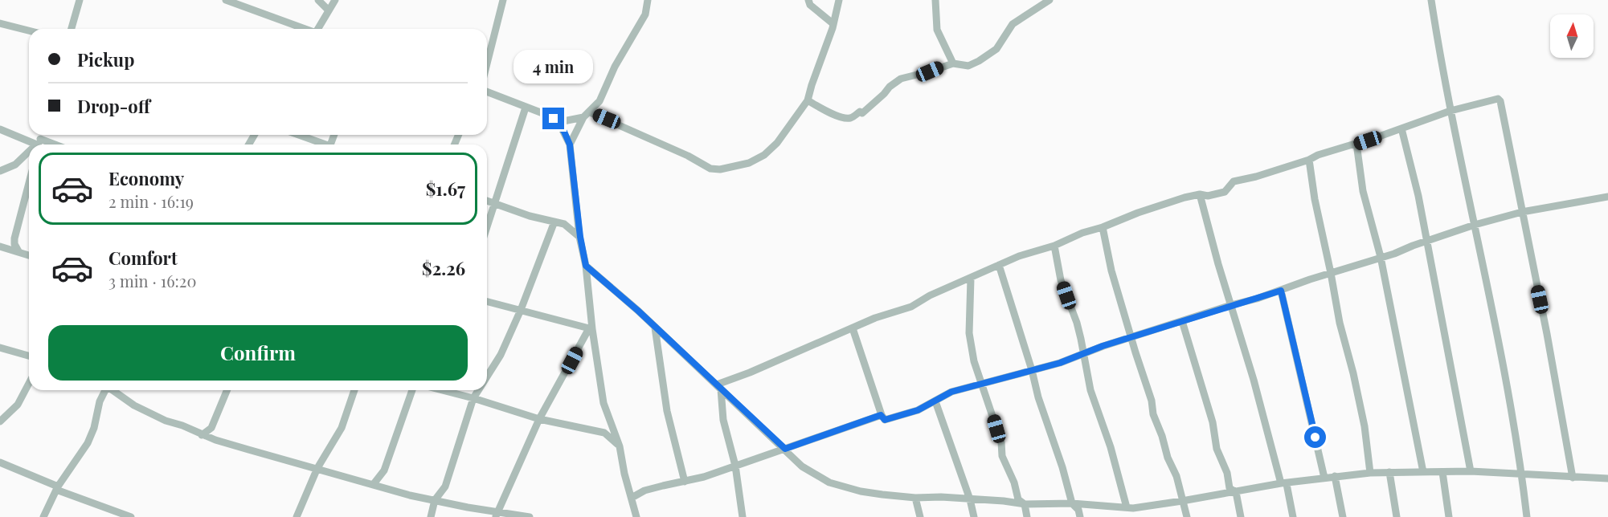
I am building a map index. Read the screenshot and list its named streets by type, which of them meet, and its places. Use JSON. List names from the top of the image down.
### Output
{
  "north": "top",
  "page": {
    "banner": ["Pickup", "Drop-off"],
    "bubble": "4 min",
    "list": [
      {
        "name": "Economy",
        "note": "2 min · 16:19",
        "value": "$1.67"
      },
      {
        "name": "Comfort",
        "note": "3 min · 16:20",
        "value": "$2.26"
      }
    ],
    "buttons": "Confirm"
  }
}
